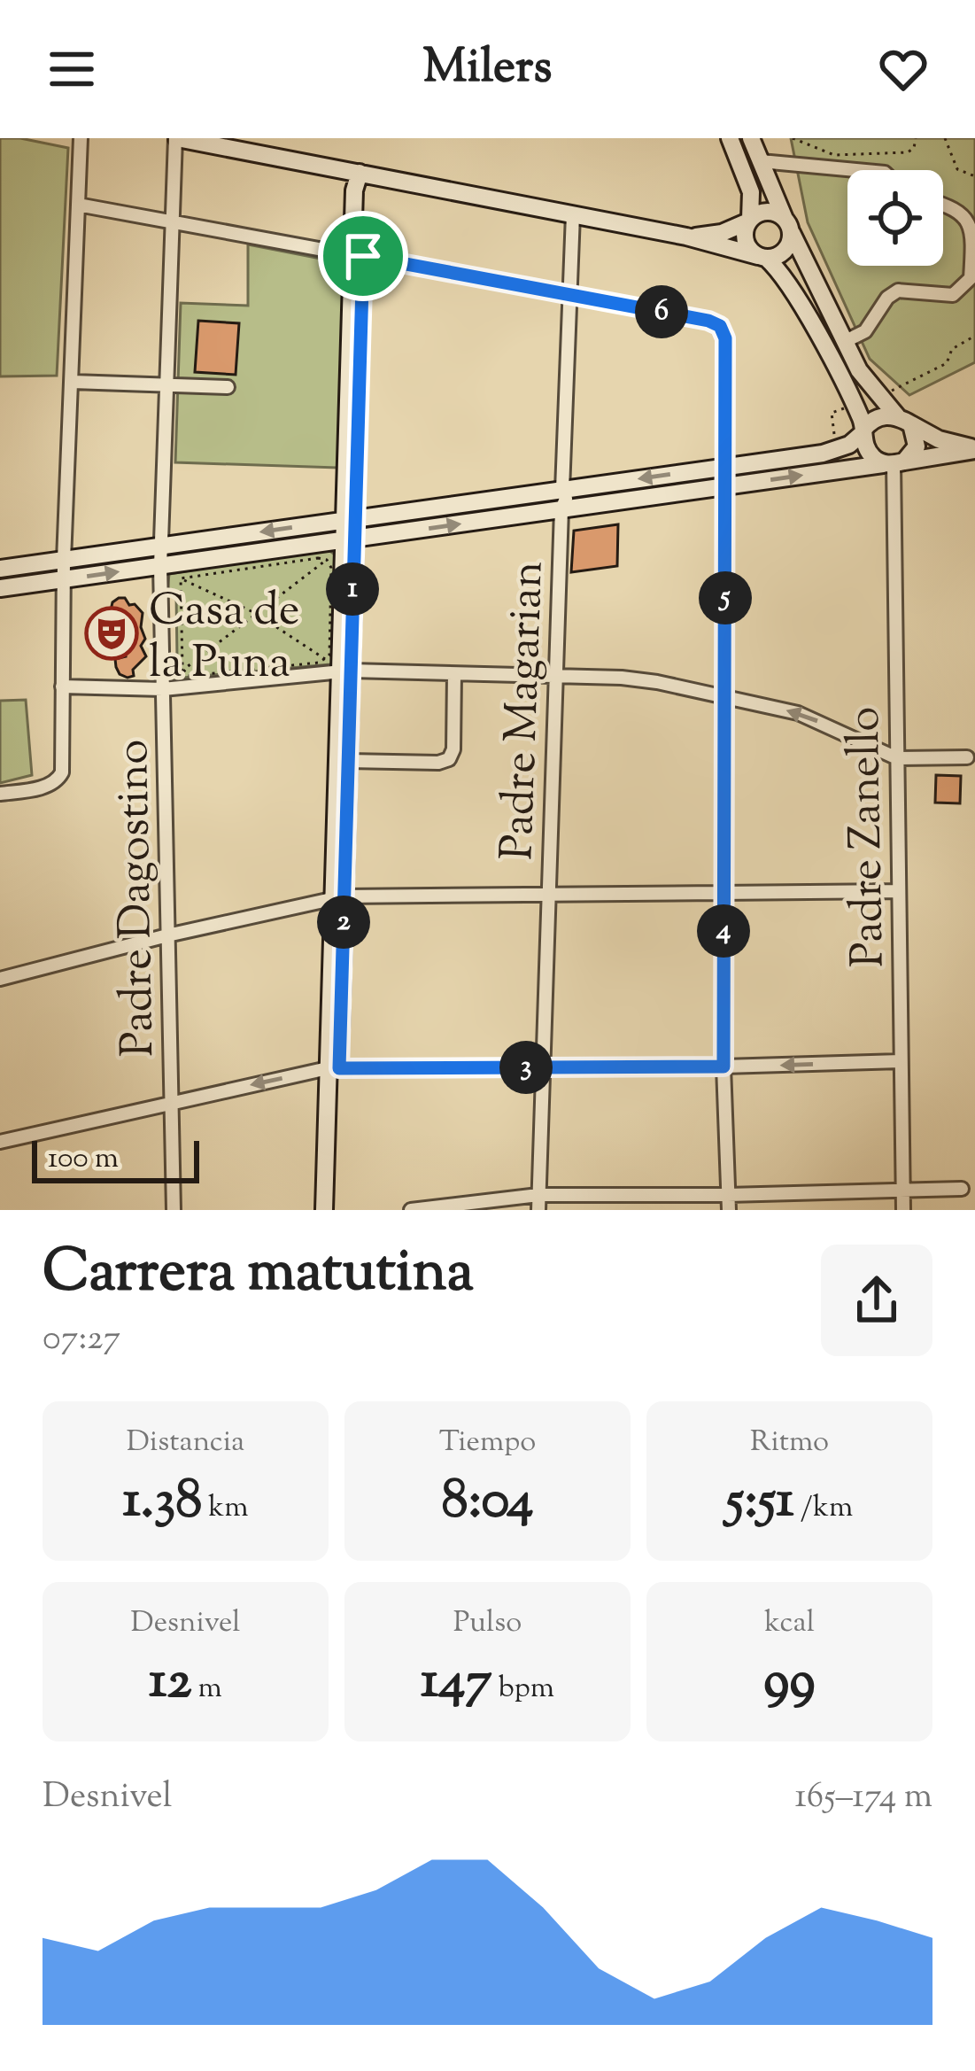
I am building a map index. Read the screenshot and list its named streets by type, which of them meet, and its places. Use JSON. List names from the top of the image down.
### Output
{
  "streets": {
    "street": ["Padre Magarian", "Padre Zanello", "Padre Dagostino"]
  },
  "places": {
    "theatre": ["Casa de la Puna"]
  },
  "scale_bar": "100 m",
  "page": {
    "header": "Milers",
    "pins": [
      "6",
      "1",
      "5",
      "2",
      "4",
      "3"
    ],
    "scale": "100 m",
    "heading": ["Carrera matutina", "07:27"],
    "stats": [
      ["Distancia", "1.38 km"],
      ["Tiempo", "8:04"],
      ["Ritmo", "5:51 /km"],
      ["Desnivel", "12 m"],
      ["Pulso", "147 bpm"],
      ["kcal", "99"]
    ],
    "chart": ["Desnivel", "165–174 m"]
  }
}
